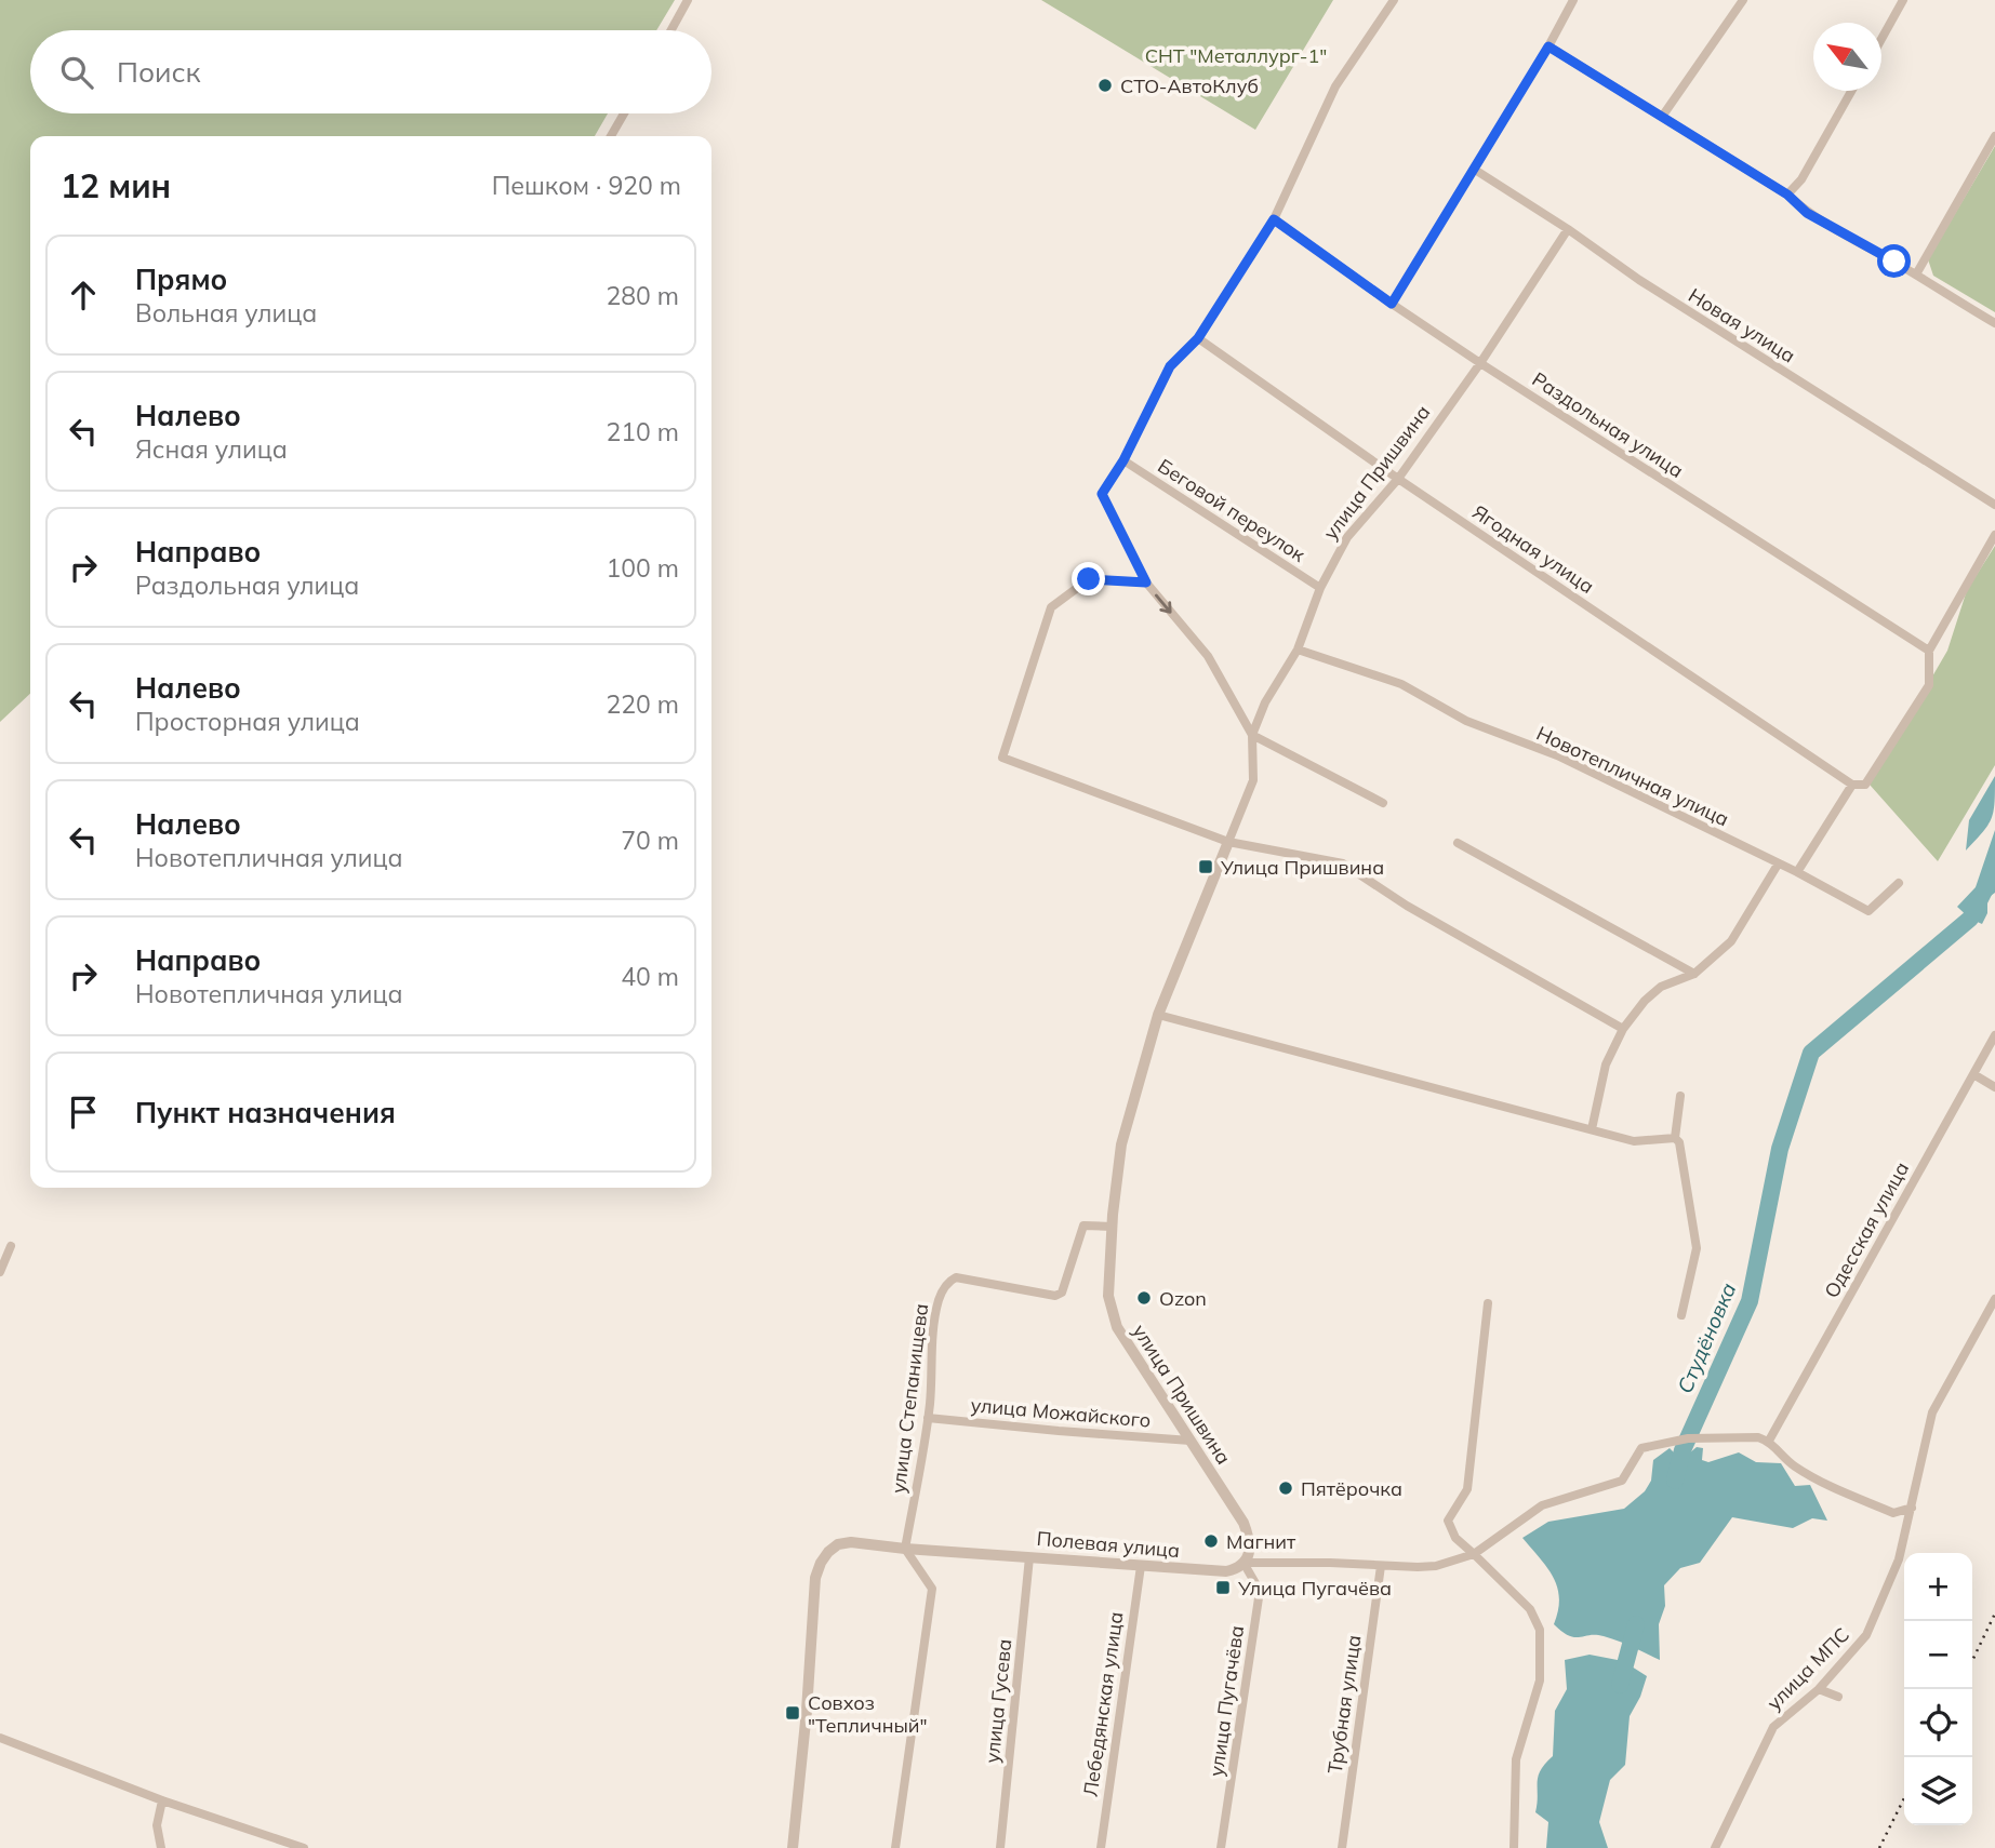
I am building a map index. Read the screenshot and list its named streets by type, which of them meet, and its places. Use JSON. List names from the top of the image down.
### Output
{
  "streets": {
    "street": [
      "Новая улица",
      "Раздольная улица",
      "улица Пришвина",
      "Беговой переулок",
      "Ягодная улица",
      "Новотепличная улица",
      "Одесская улица",
      "улица Степанищева",
      "улица Можайского",
      "Полевая улица",
      "улица МПС",
      "улица Гусева",
      "улица Пугачёва",
      "Лебедянская улица",
      "Трубная улица"
    ]
  },
  "crossings": [
    ["Новая улица", "улица Пришвина"],
    ["Раздольная улица", "улица Пришвина"],
    ["улица Пришвина", "Беговой переулок"],
    ["улица Пришвина", "Ягодная улица"],
    ["улица Пришвина", "Новотепличная улица"],
    ["улица Пришвина", "улица Степанищева"],
    ["улица Пришвина", "улица Можайского"],
    ["улица Пришвина", "Полевая улица"],
    ["улица Пришвина", "улица Пугачёва"],
    ["Одесская улица", "Полевая улица"],
    ["улица Степанищева", "улица Можайского"],
    ["улица Степанищева", "Полевая улица"],
    ["Полевая улица", "улица Гусева"],
    ["Полевая улица", "улица Пугачёва"],
    ["Полевая улица", "Лебедянская улица"],
    ["Полевая улица", "Трубная улица"]
  ],
  "water": ["Студёновка"],
  "parks": ["СНТ \"Металлург-1\""],
  "places": {
    "other": [
      "СТО-АвтоКлуб",
      "Ozon",
      "Пятёрочка",
      "Магнит"
    ],
    "transit": ["Улица Пришвина", "Улица Пугачёва", "Совхоз \"Тепличный\""]
  },
  "north": "top left",
  "page": {
    "search": "Поиск",
    "heading": ["12 мин", "Пешком · 920 m"],
    "list": [
      ["Прямо", "Вольная улица", "280 m"],
      ["Налево", "Ясная улица", "210 m"],
      ["Направо", "Раздольная улица", "100 m"],
      ["Налево", "Просторная улица", "220 m"],
      ["Налево", "Новотепличная улица", "70 m"],
      ["Направо", "Новотепличная улица", "40 m"],
      "Пункт назначения"
    ],
    "map_buttons": ["+", "−"]
  }
}
